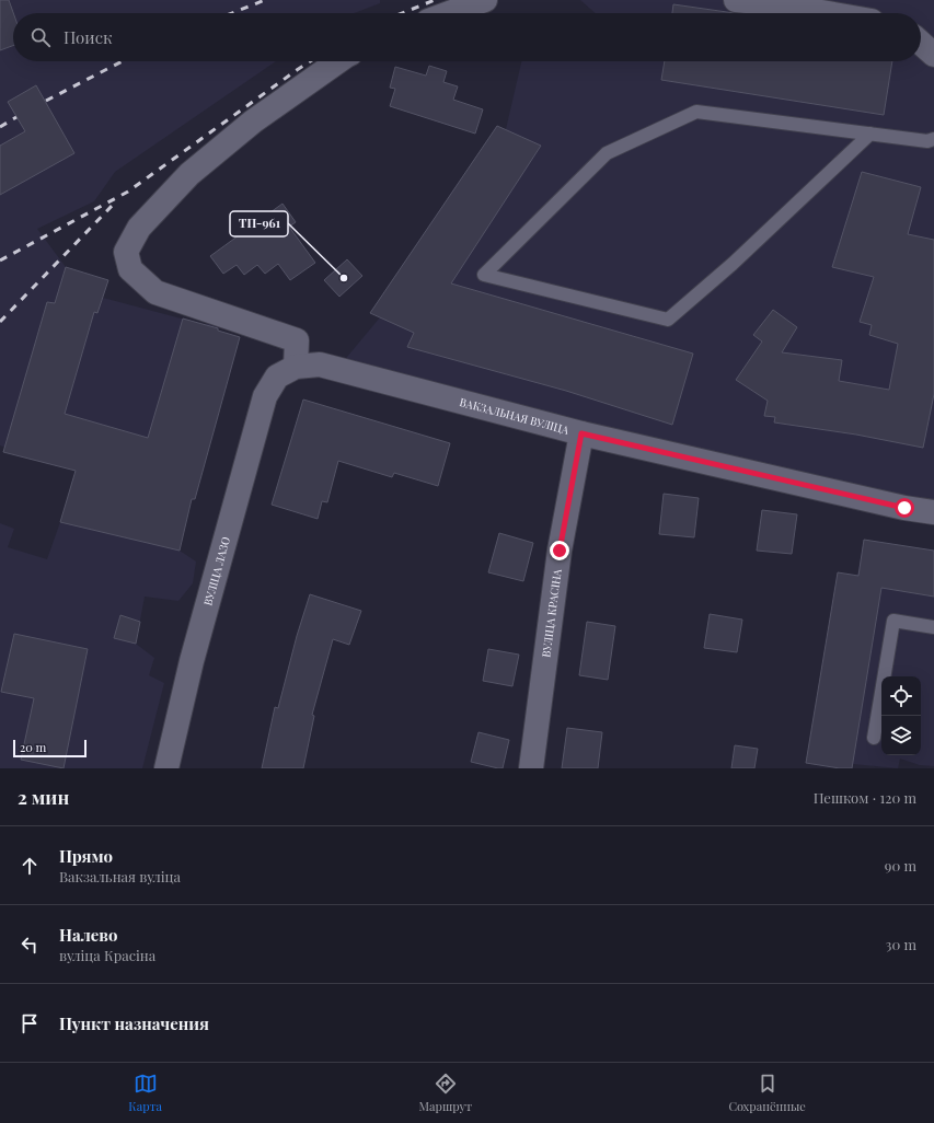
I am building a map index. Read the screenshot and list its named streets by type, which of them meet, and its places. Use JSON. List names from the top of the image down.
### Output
{
  "streets": {
    "street": ["ВАКЗАЛЬНАЯ ВУЛІЦА", "ВУЛІЦА ЛАЗО", "ВУЛІЦА КРАСІНА"]
  },
  "crossings": [
    ["ВАКЗАЛЬНАЯ ВУЛІЦА", "ВУЛІЦА ЛАЗО"],
    ["ВАКЗАЛЬНАЯ ВУЛІЦА", "ВУЛІЦА КРАСІНА"]
  ],
  "places": ["ТП-961"],
  "scale_bar": "20 m",
  "page": {
    "search": "Поиск",
    "scale": "20 m",
    "heading": ["2 мин", "Пешком · 120 m"],
    "list": [
      ["Прямо", "Вакзальная вуліца", "90 m"],
      ["Налево", "вуліца Красіна", "30 m"],
      "Пункт назначения"
    ],
    "nav": ["Карта", "Маршрут", "Сохранённые"]
  }
}
